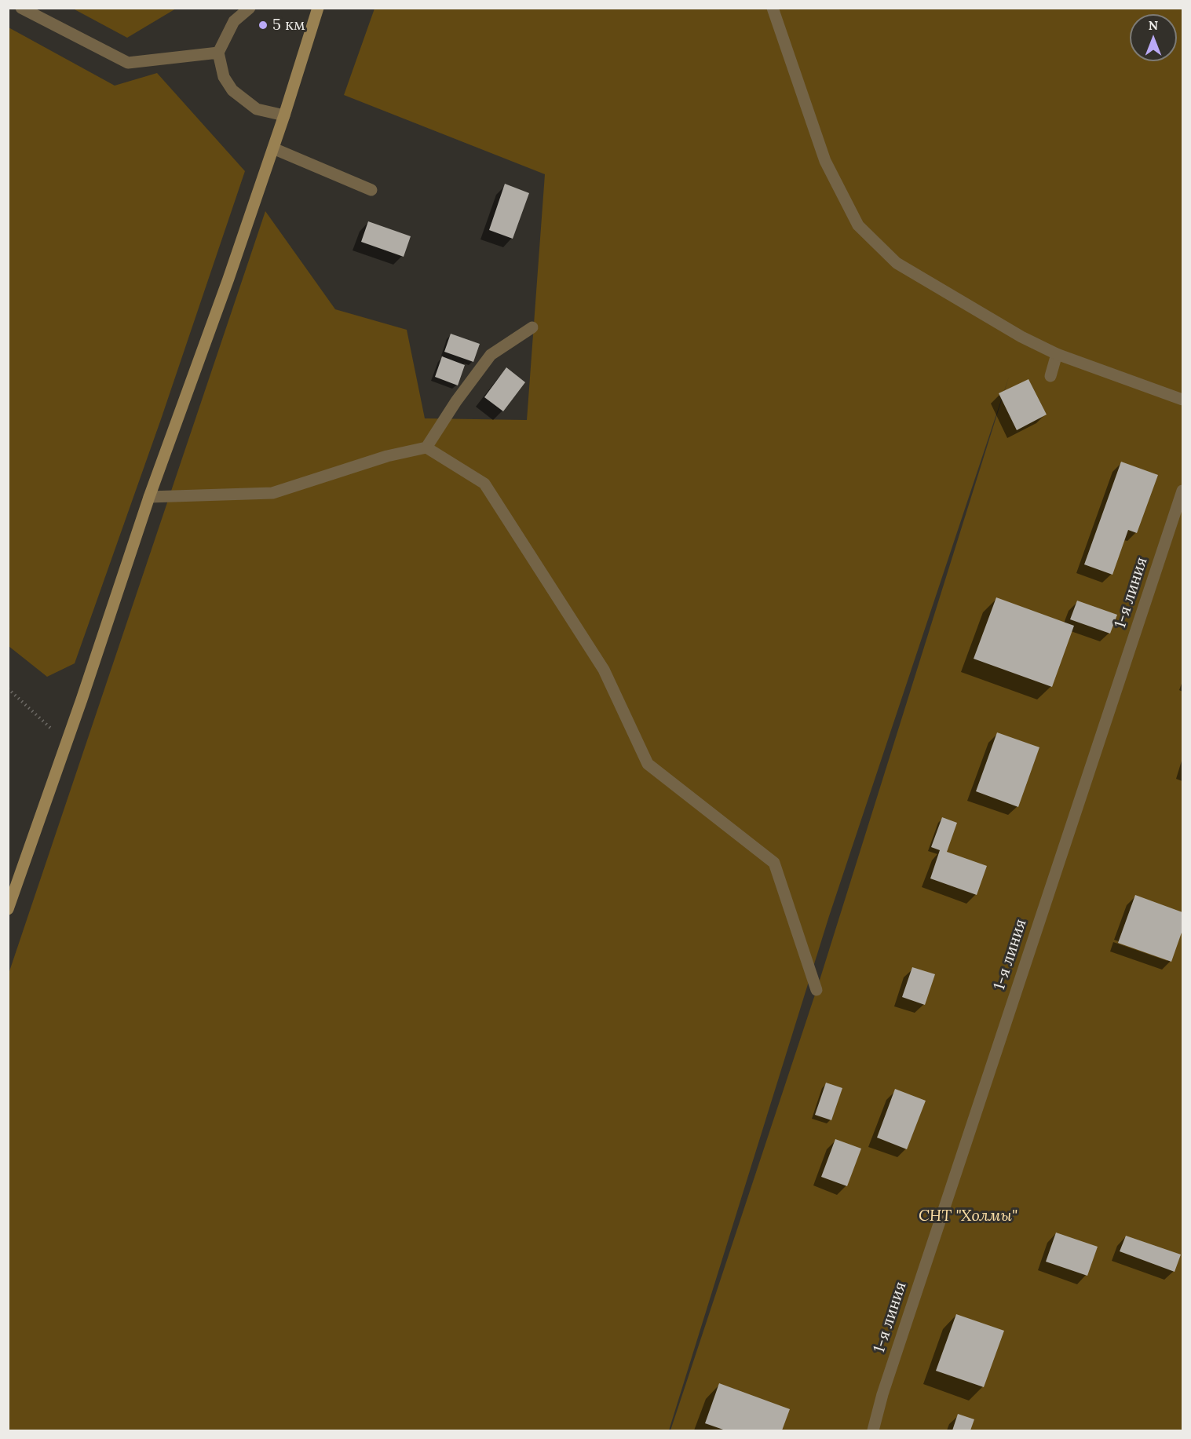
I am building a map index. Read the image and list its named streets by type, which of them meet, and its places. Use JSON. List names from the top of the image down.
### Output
{
  "streets": {
    "street": ["1-я линия"]
  },
  "parks": ["СНТ \"Холмы\""],
  "places": ["5 км"],
  "north": "top"
}
